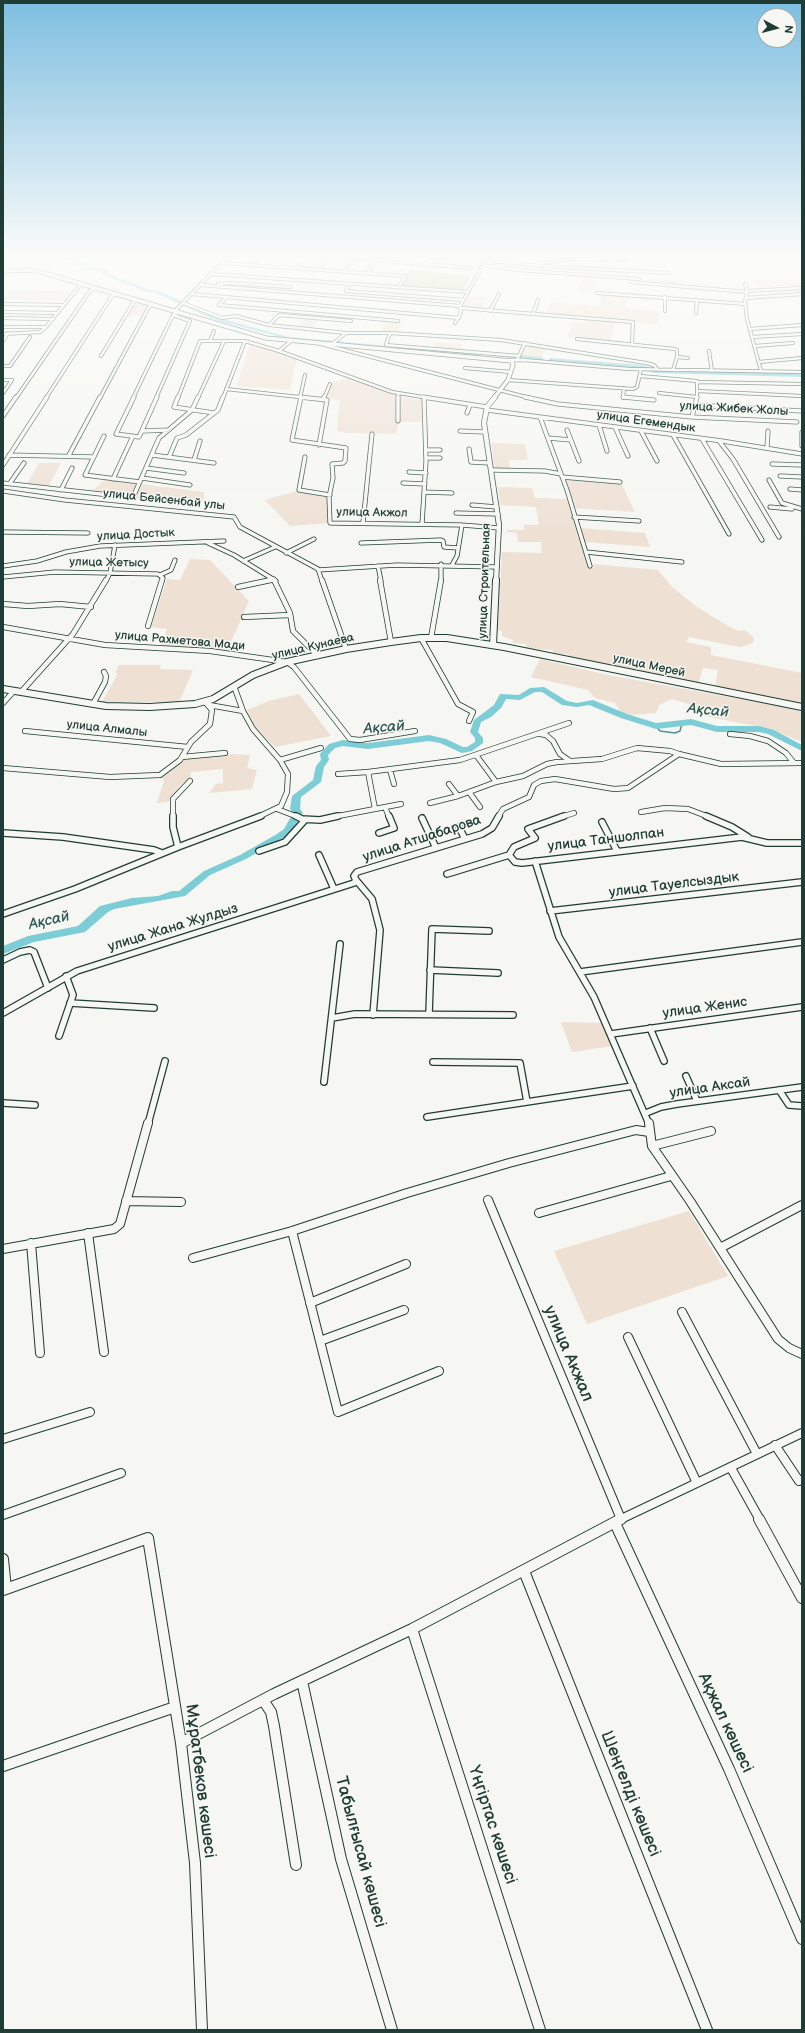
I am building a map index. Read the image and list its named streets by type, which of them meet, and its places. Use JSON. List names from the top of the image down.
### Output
{
  "streets": {
    "main road": ["улица Строительная", "улица Кунаева", "улица Мерей"],
    "street": [
      "улица Жибек Жолы",
      "улица Егемендык",
      "улица Бейсенбай улы",
      "улица Акжол",
      "улица Достык",
      "улица Жетысу",
      "улица Рахметова Мади",
      "улица Алмалы",
      "улица Атшабарова",
      "улица Таншолпан",
      "улица Тауелсыздык",
      "улица Жана Жулдыз",
      "улица Женис",
      "улица Аксай",
      "улица Акжал",
      "Ақжал көшесі",
      "Мұратбеков көшесі",
      "Шеңгелді көшесі",
      "Үңгіртас көшесі",
      "Табылғысай көшесі"
    ]
  },
  "crossings": [
    ["улица Егемендык", "улица Строительная"],
    ["улица Акжол", "улица Строительная"],
    ["улица Строительная", "улица Кунаева"],
    ["улица Строительная", "улица Мерей"],
    ["улица Рахметова Мади", "улица Кунаева"],
    ["улица Кунаева", "улица Мерей"],
    ["улица Атшабарова", "улица Жана Жулдыз"],
    ["улица Акжал", "Ақжал көшесі"]
  ],
  "water": ["Ақсай"],
  "north": "right"
}
